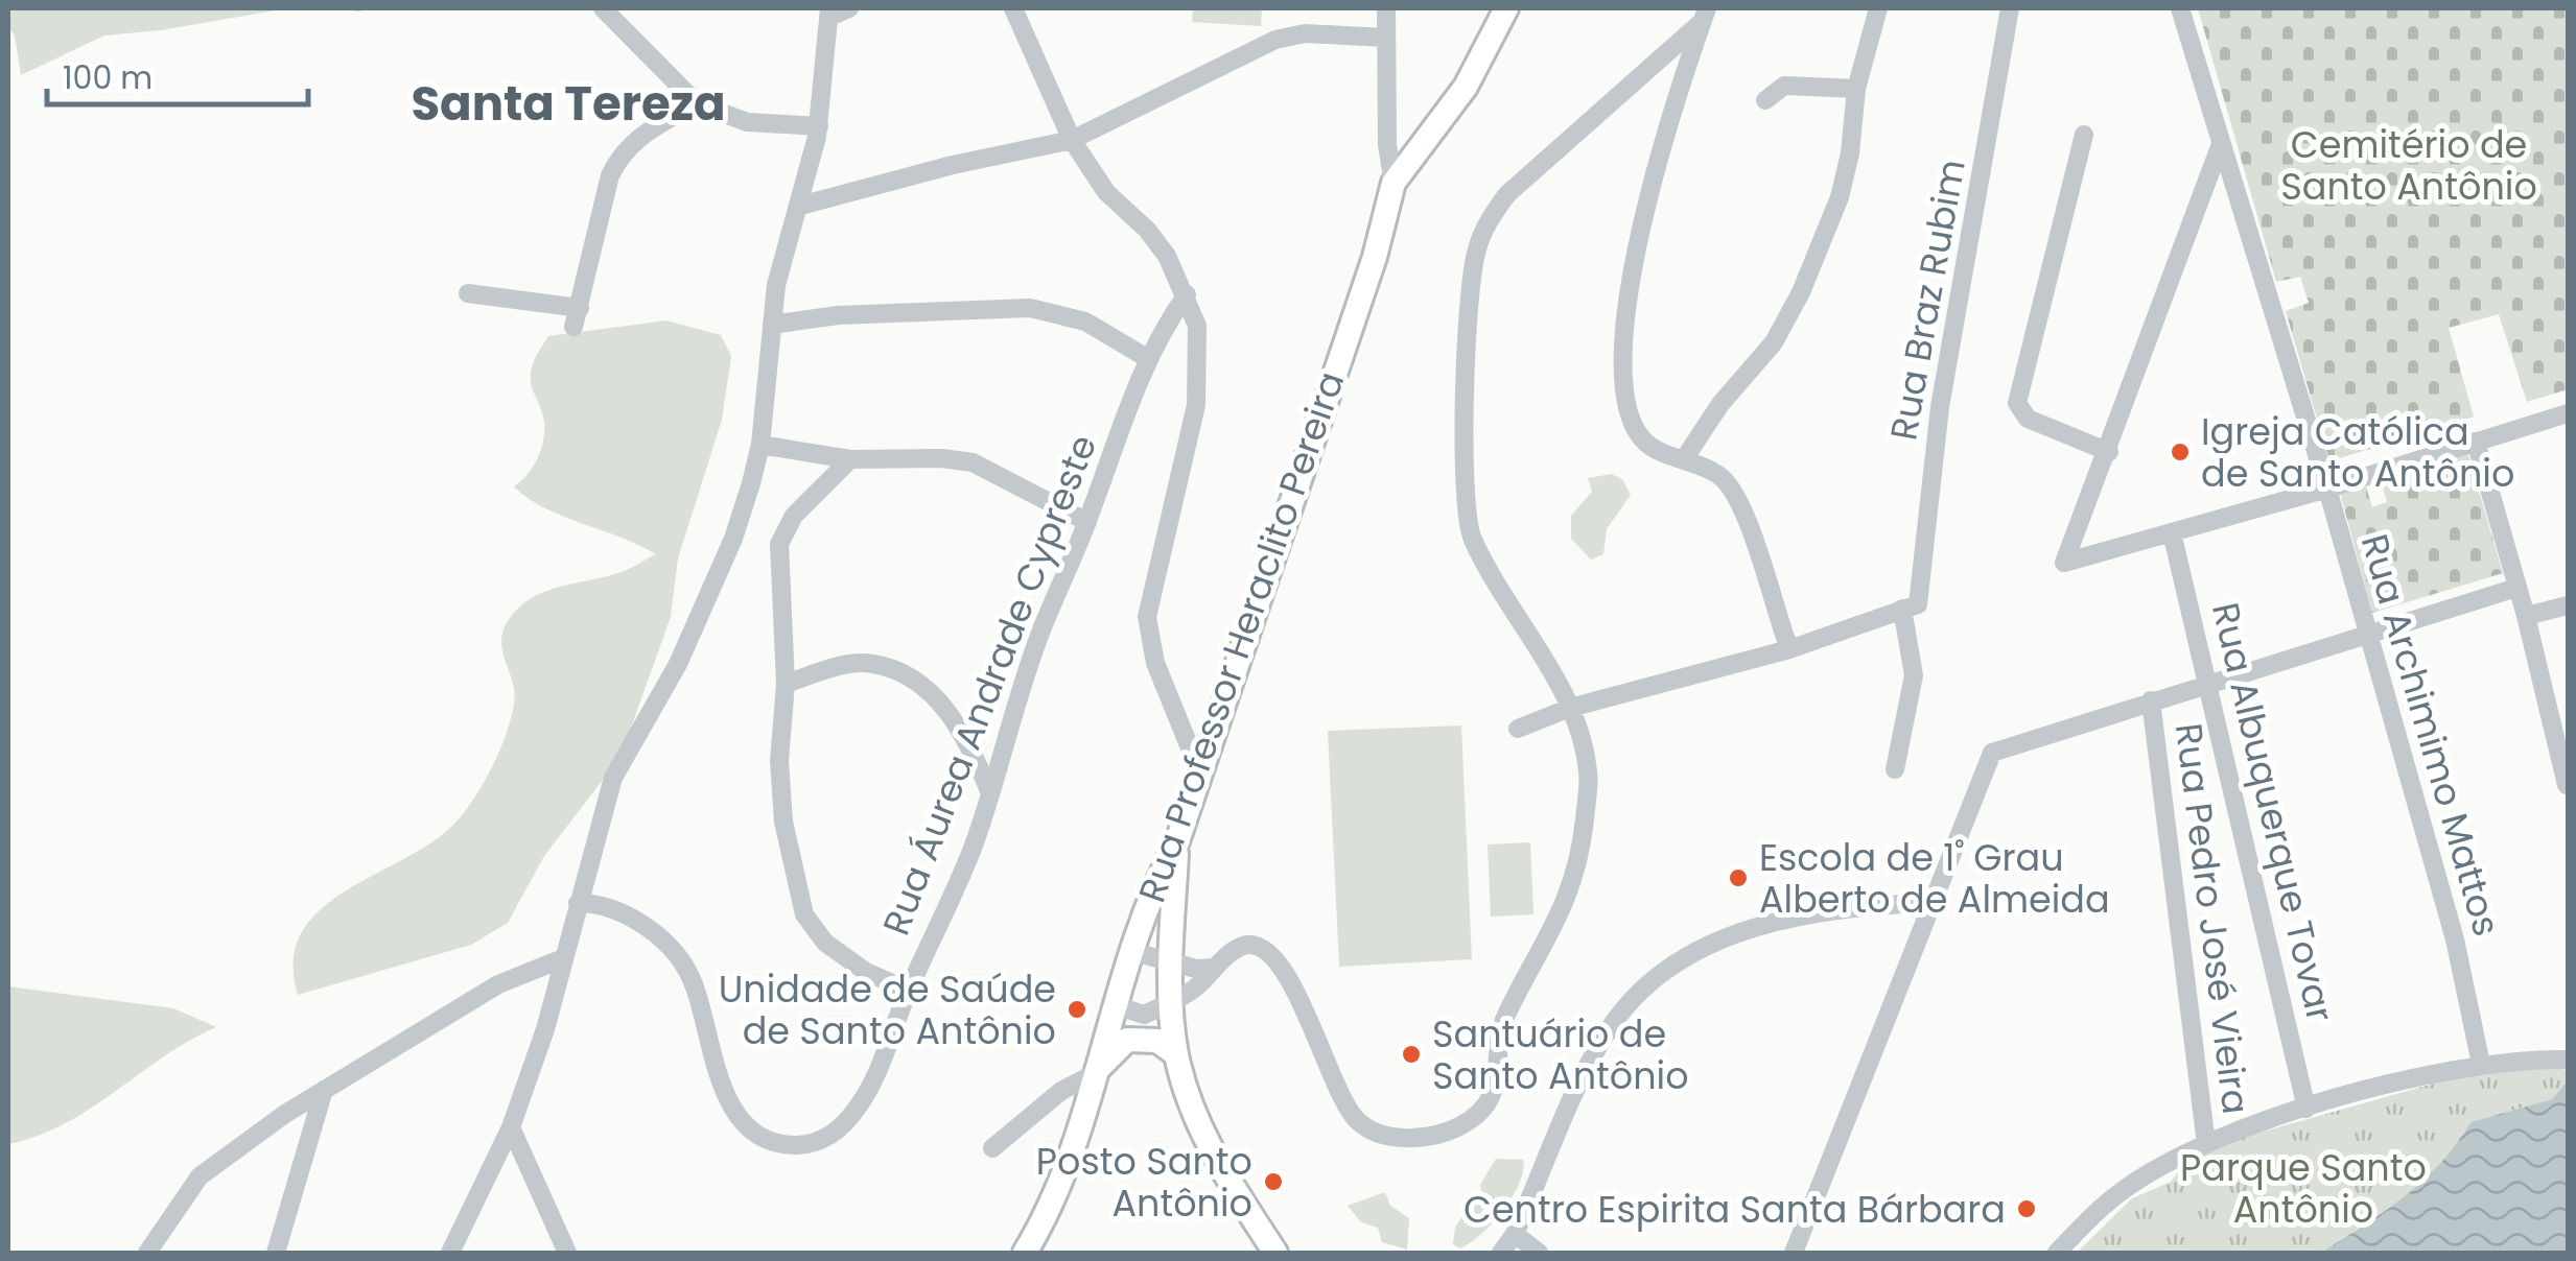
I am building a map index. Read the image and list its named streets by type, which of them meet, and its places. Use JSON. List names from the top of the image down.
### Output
{
  "streets": {
    "main road": ["Rua Professor Heraclito Pereira"],
    "street": [
      "Rua Braz Rubim",
      "Rua Áurea Andrade Cypreste",
      "Rua Archimimo Mattos",
      "Rua Albuquerque Tovar",
      "Rua Pedro José Vieira"
    ]
  },
  "districts": ["Santa Tereza"],
  "parks": ["Cemitério de Santo Antônio", "Parque Santo Antônio"],
  "places": [
    "Igreja Católica de Santo Antônio",
    "Escola de 1˚ Grau Alberto de Almeida",
    "Unidade de Saúde de Santo Antônio",
    "Santuário de Santo Antônio",
    "Posto Santo Antônio",
    "Centro Espirita Santa Bárbara"
  ],
  "scale_bar": "100 m"
}
